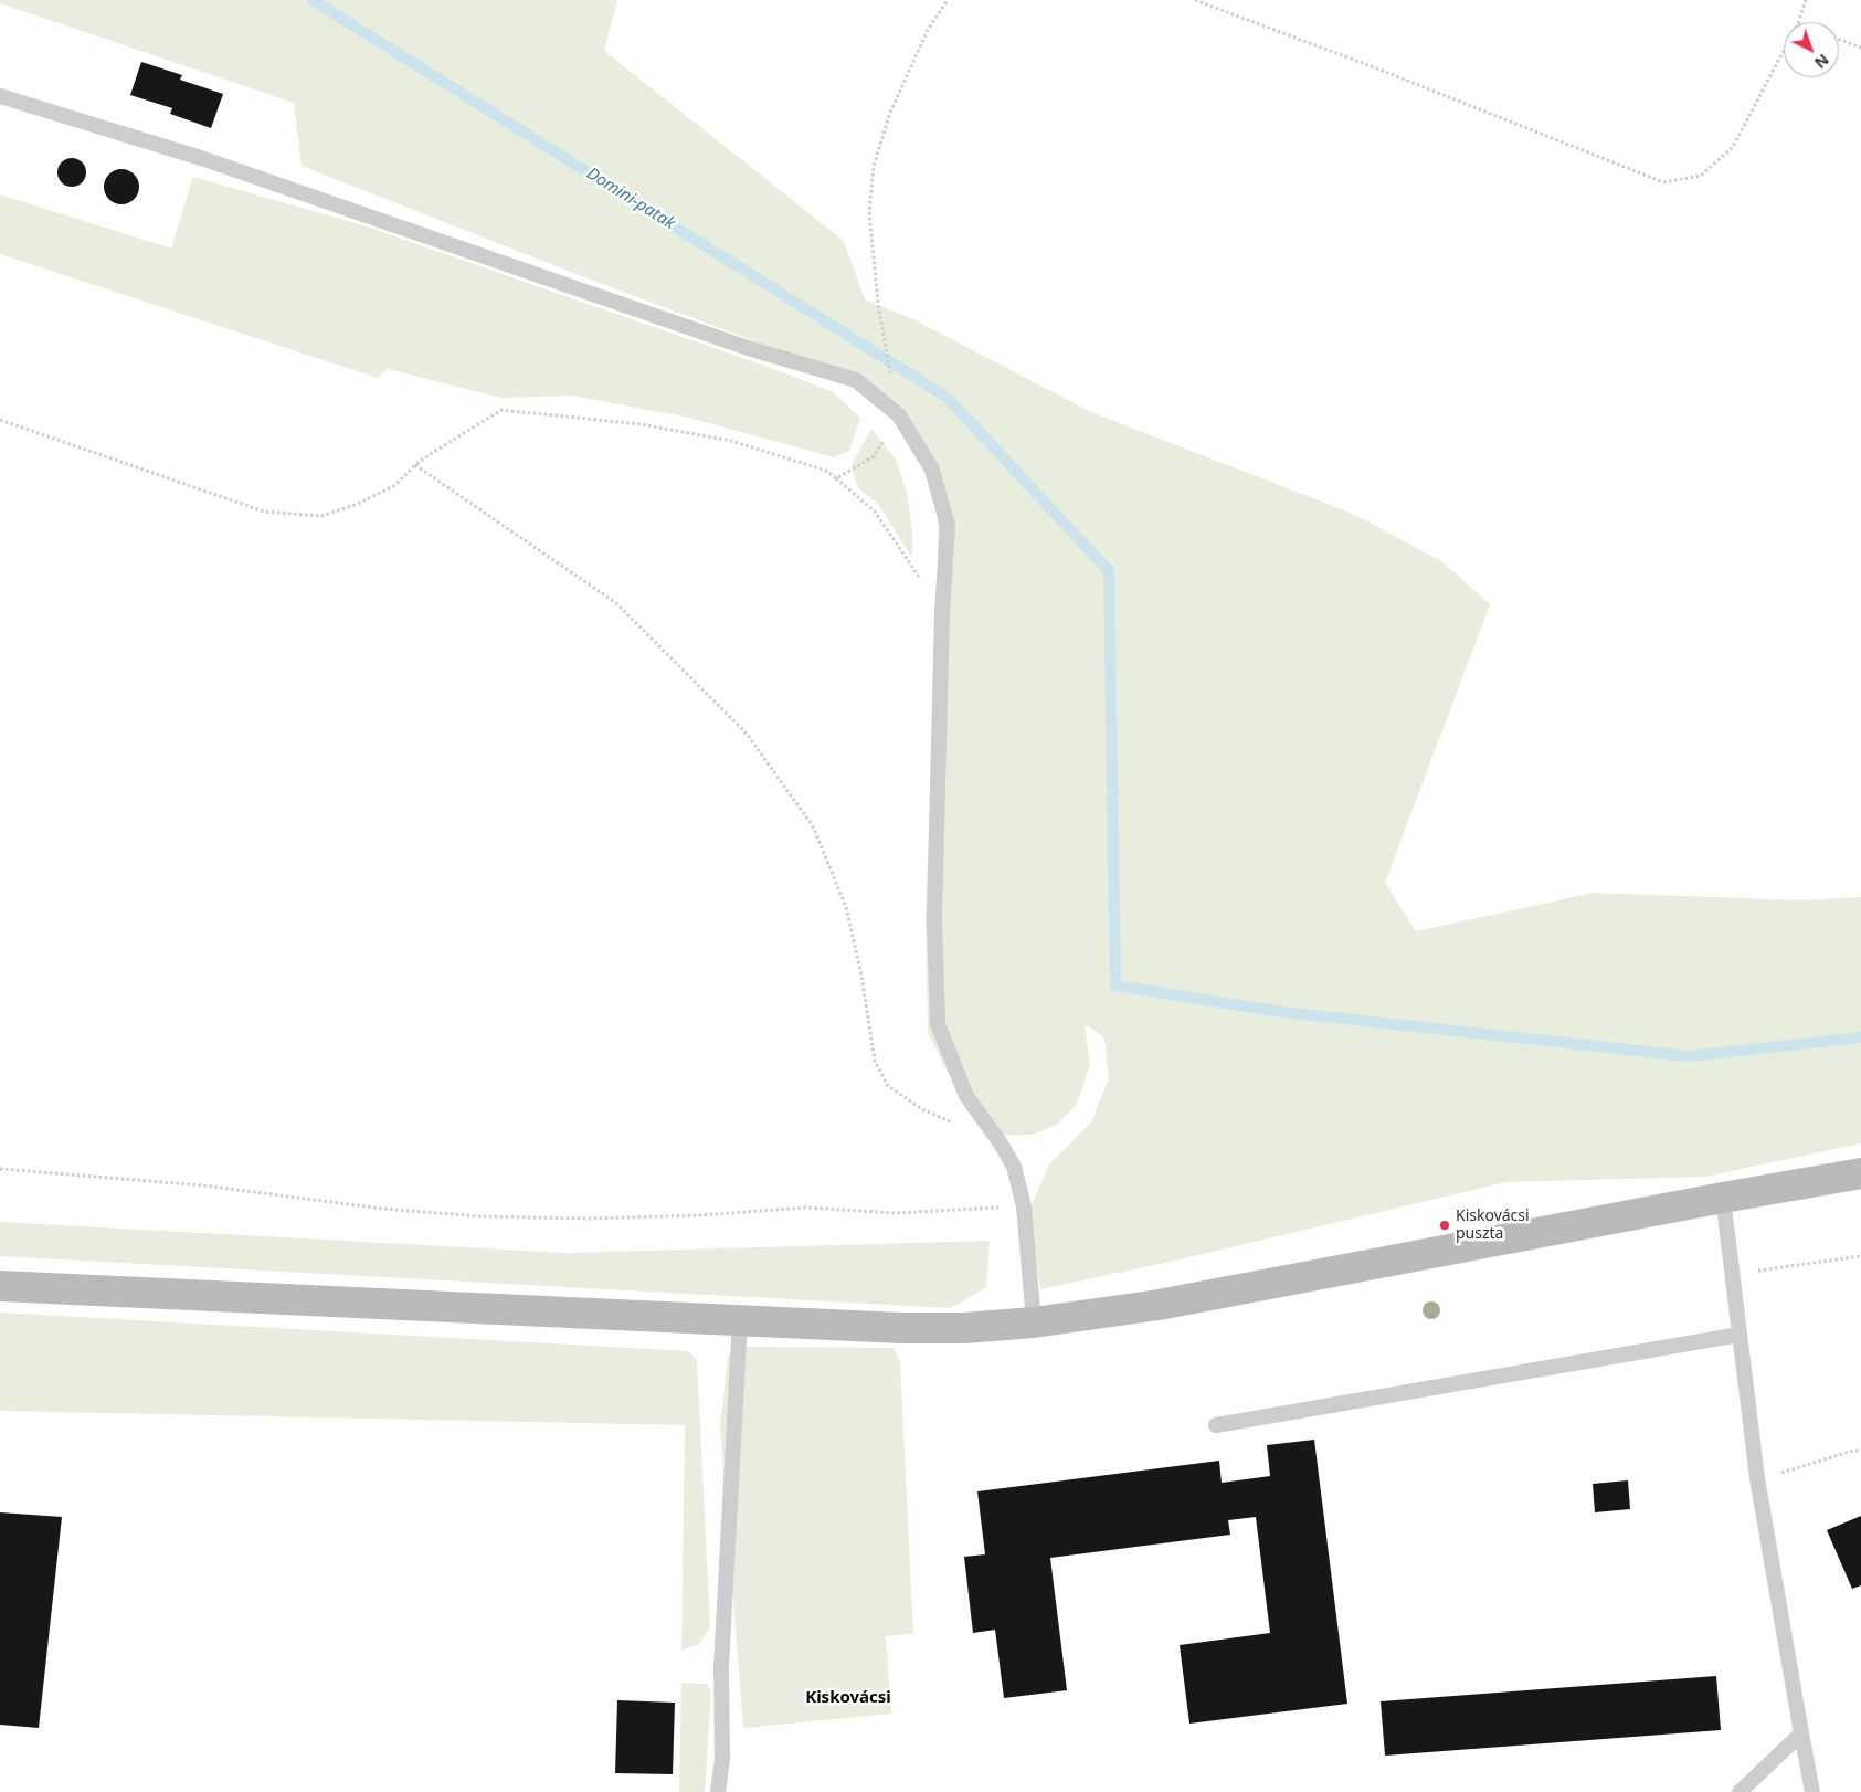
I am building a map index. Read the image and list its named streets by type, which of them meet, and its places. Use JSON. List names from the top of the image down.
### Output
{
  "districts": ["Kiskovácsi"],
  "water": ["Domini-patak"],
  "places": ["Kiskovácsi puszta"],
  "north": "bottom right"
}
